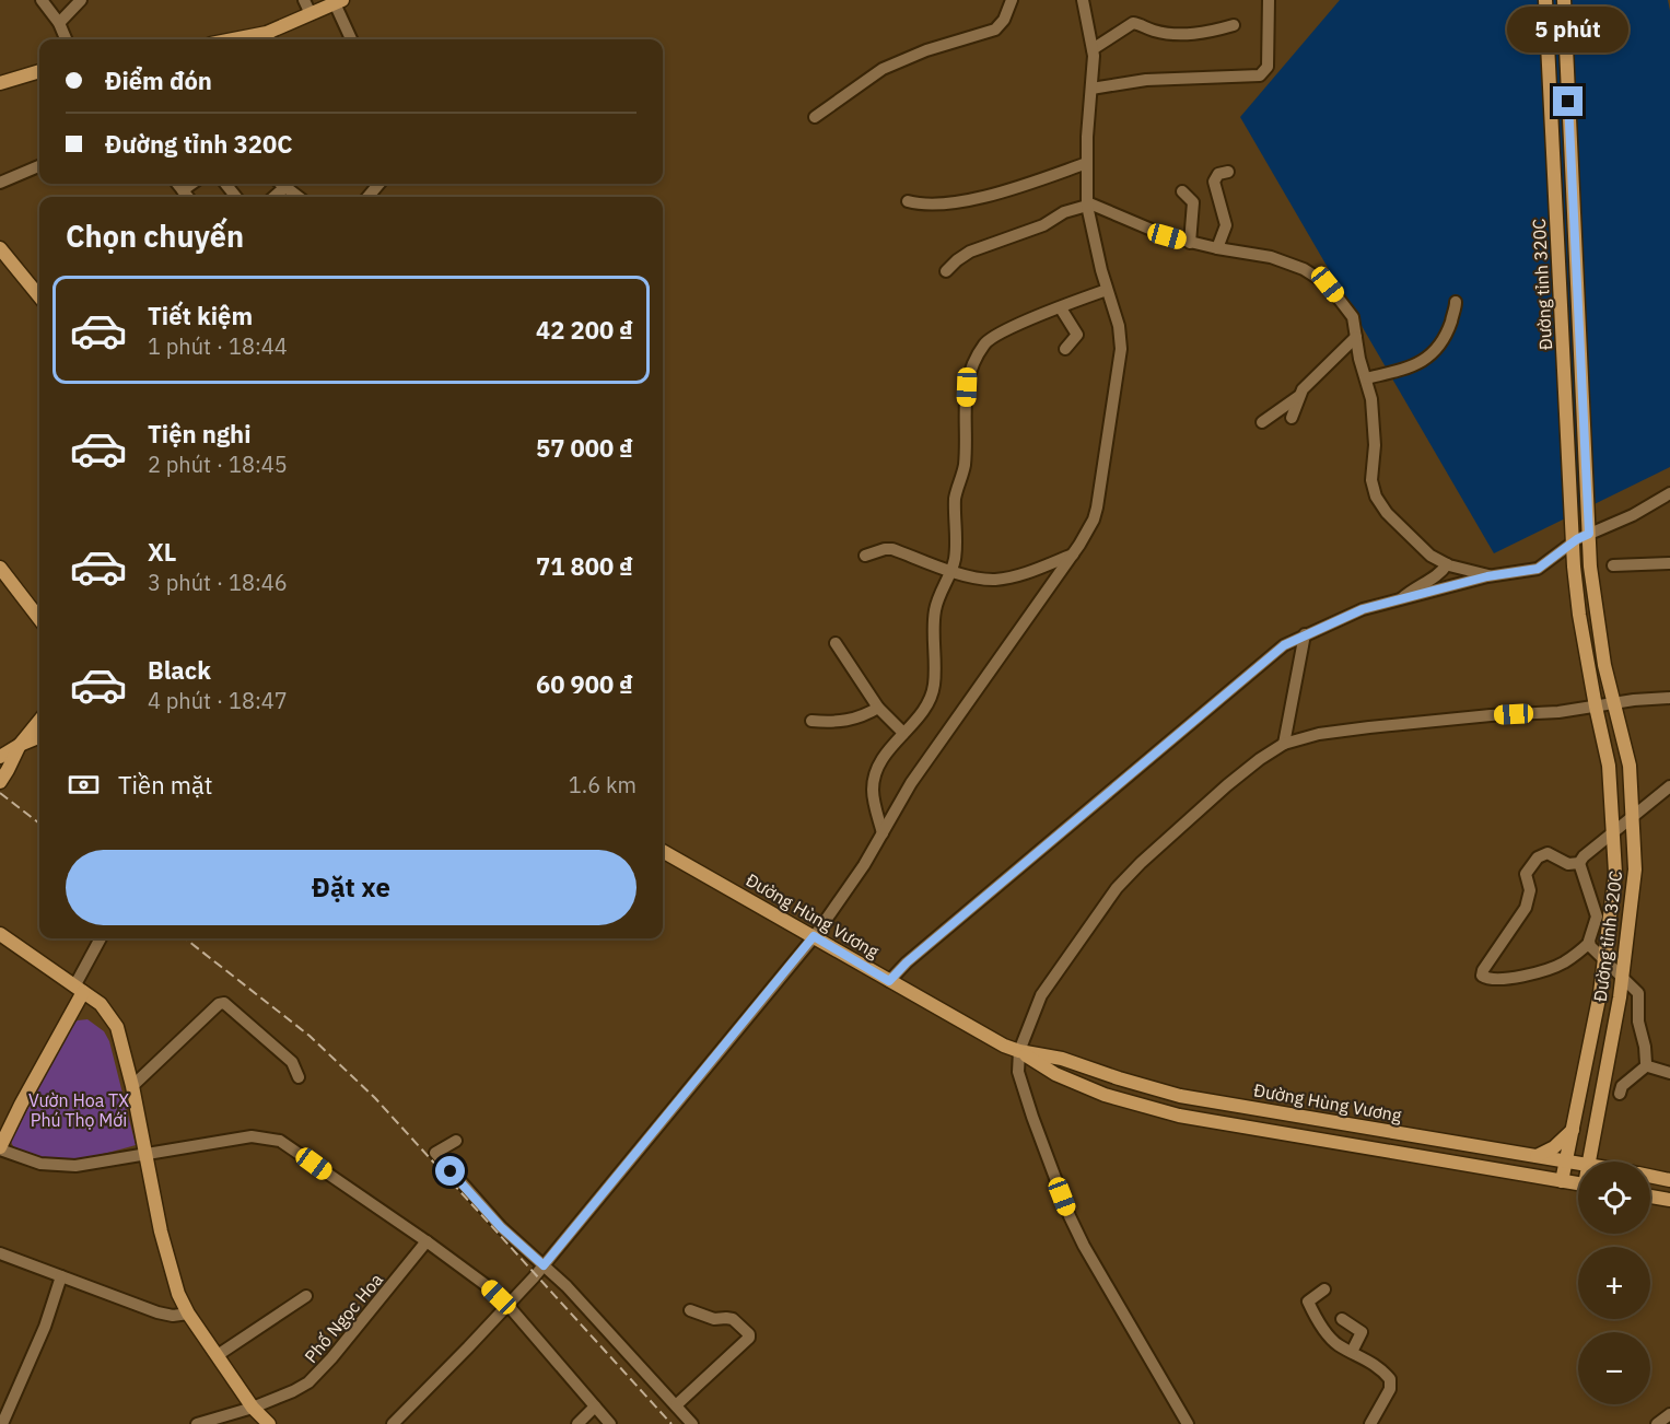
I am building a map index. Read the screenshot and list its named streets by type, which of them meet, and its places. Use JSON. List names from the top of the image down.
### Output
{
  "streets": {
    "main road": ["Đường tỉnh 320C", "Đường Hùng Vương"],
    "street": ["Phố Ngọc Hoa"]
  },
  "crossings": [
    ["Đường tỉnh 320C", "Đường Hùng Vương"]
  ],
  "parks": ["Vườn Hoa TX Phú Thọ Mới"],
  "page": {
    "bubble": "5 phút",
    "banner": ["Điểm đón", "Đường tỉnh 320C"],
    "heading": "Chọn chuyến",
    "list": [
      {
        "name": "Tiết kiệm",
        "note": "1 phút · 18:44",
        "value": "42 200 ₫"
      },
      {
        "name": "Tiện nghi",
        "note": "2 phút · 18:45",
        "value": "57 000 ₫"
      },
      {
        "name": "XL",
        "note": "3 phút · 18:46",
        "value": "71 800 ₫"
      },
      {
        "name": "Black",
        "note": "4 phút · 18:47",
        "value": "60 900 ₫"
      }
    ],
    "pay": ["Tiền mặt", "1.6 km"],
    "buttons": "Đặt xe",
    "map_buttons": ["+", "−"]
  }
}
